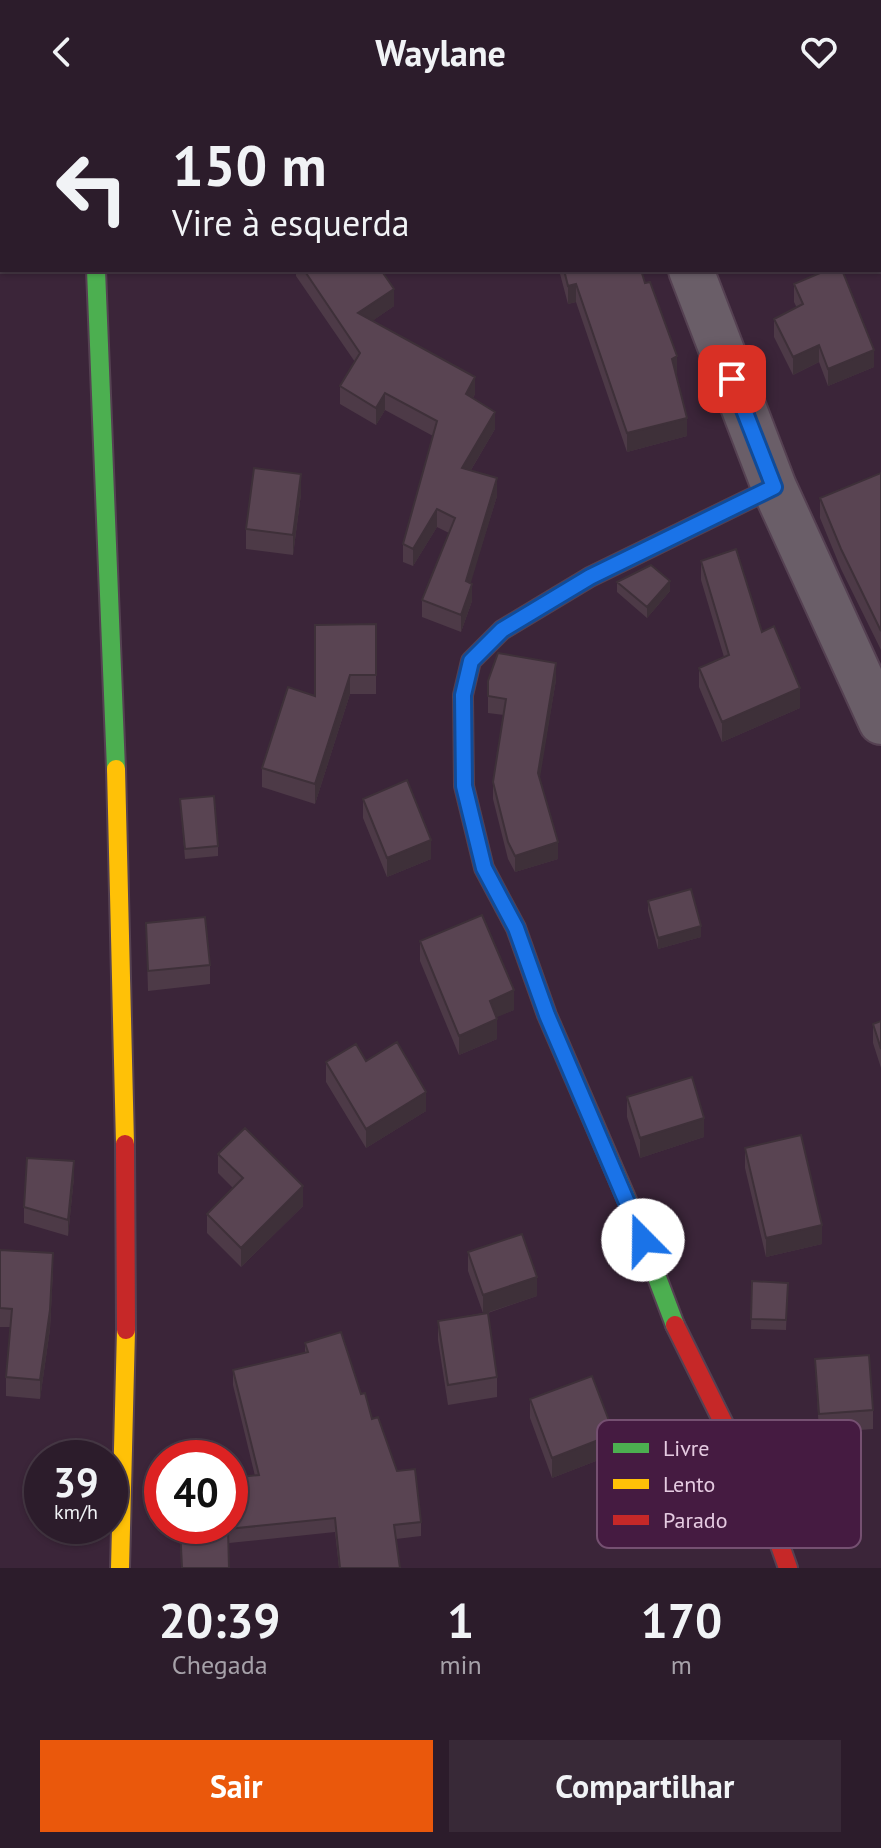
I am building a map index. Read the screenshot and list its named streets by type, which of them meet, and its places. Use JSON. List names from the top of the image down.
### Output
{
  "legend": ["Livre", "Lento", "Parado"],
  "page": {
    "header": "Waylane",
    "turn": ["150 m", "Vire à esquerda"],
    "speed": "39 km/h",
    "limit": "40",
    "eta": [
      "20:39",
      "Chegada",
      "1",
      "min",
      "170",
      "m"
    ],
    "buttons": ["Sair", "Compartilhar"]
  }
}
